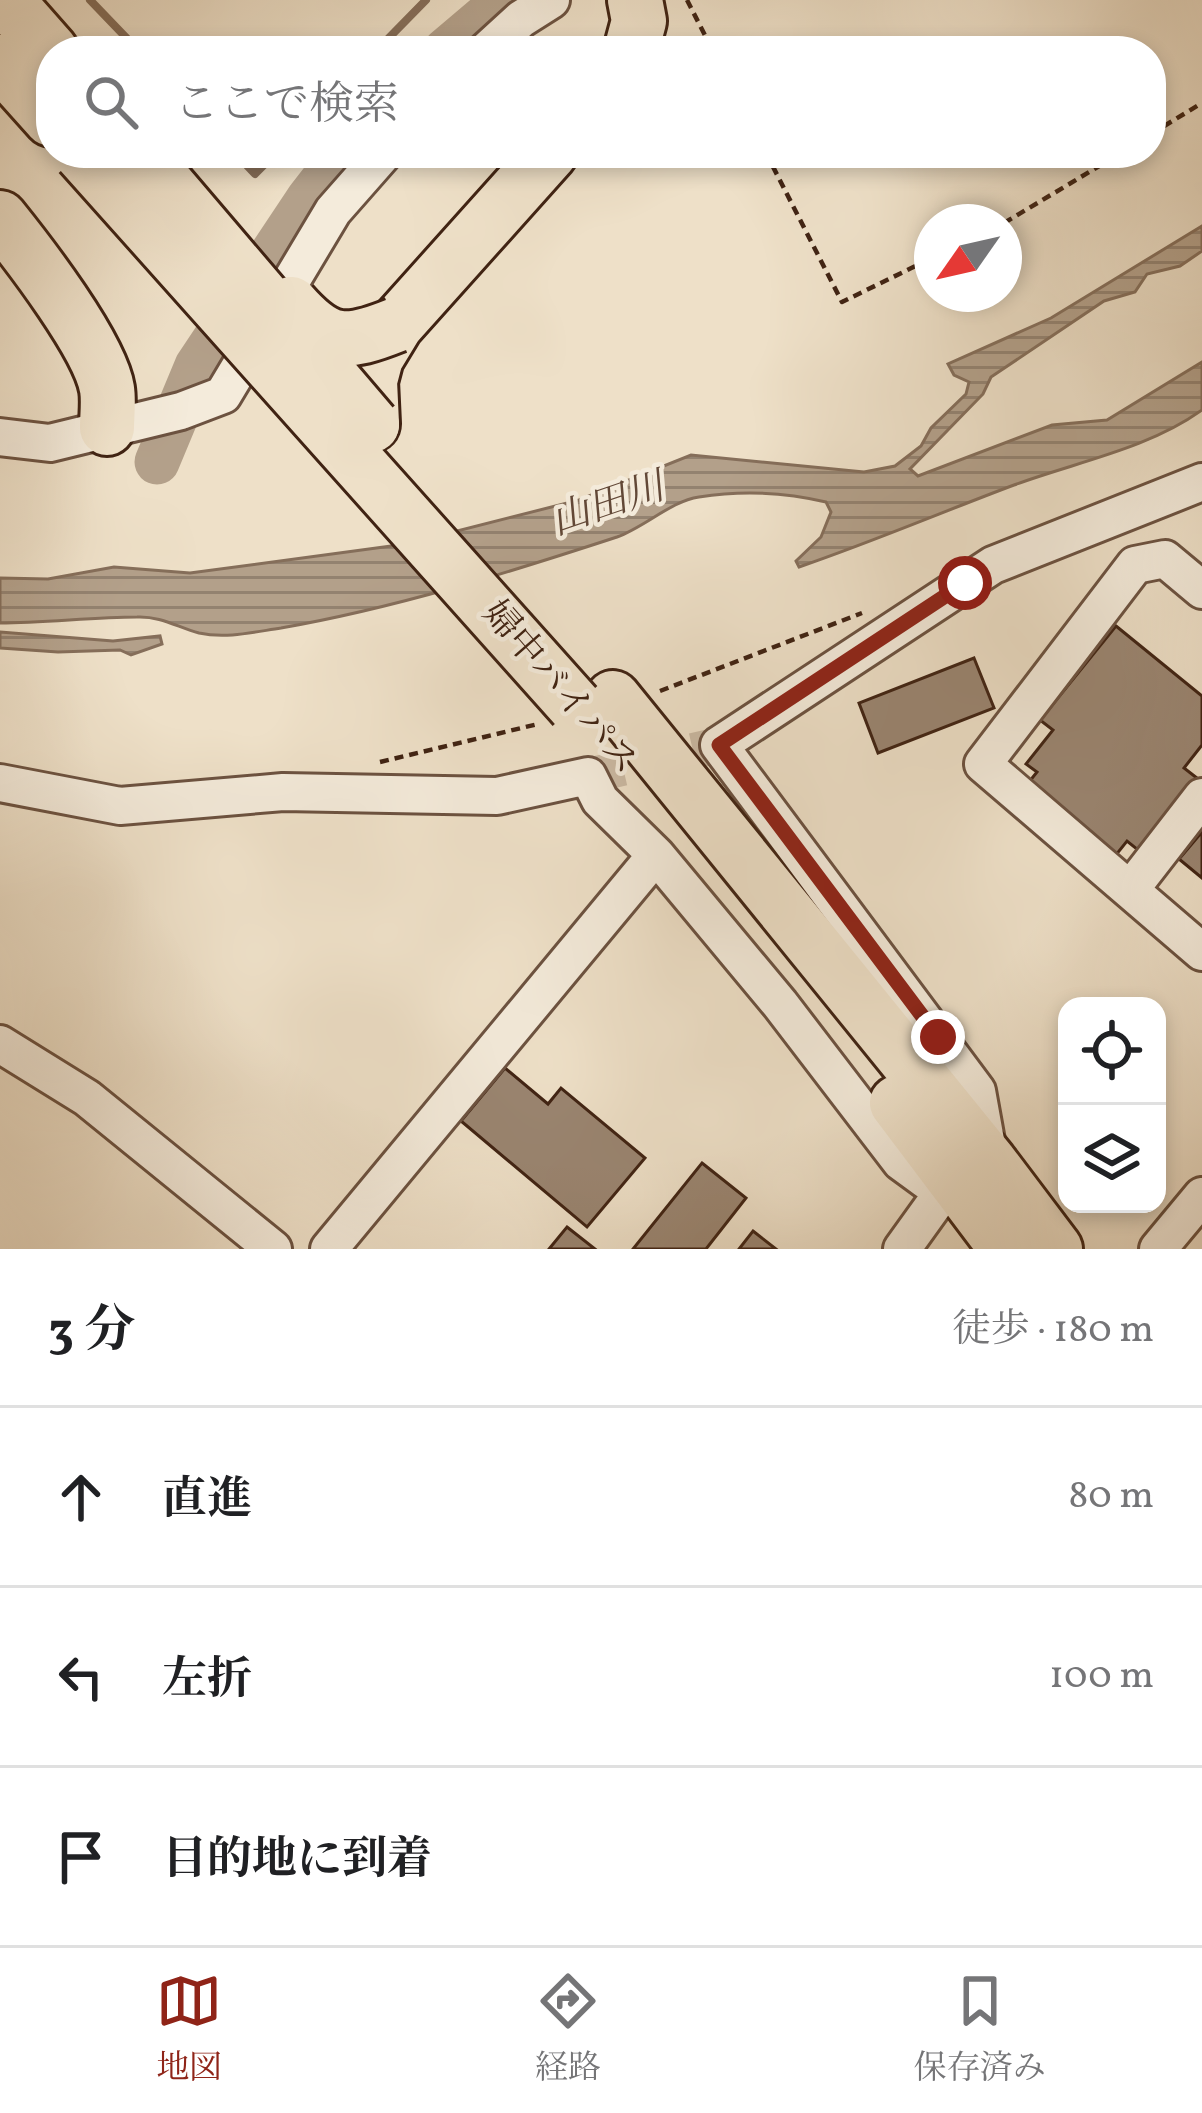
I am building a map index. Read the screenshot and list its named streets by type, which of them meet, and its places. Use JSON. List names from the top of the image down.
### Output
{
  "streets": {
    "highway": ["婦中バイパス"]
  },
  "water": ["山田川"],
  "north": "bottom left",
  "page": {
    "search": "ここで検索",
    "heading": ["3 分", "徒歩 · 180 m"],
    "list": [
      ["直進", "80 m"],
      ["左折", "100 m"],
      "目的地に到着"
    ],
    "nav": ["地図", "経路", "保存済み"]
  }
}
